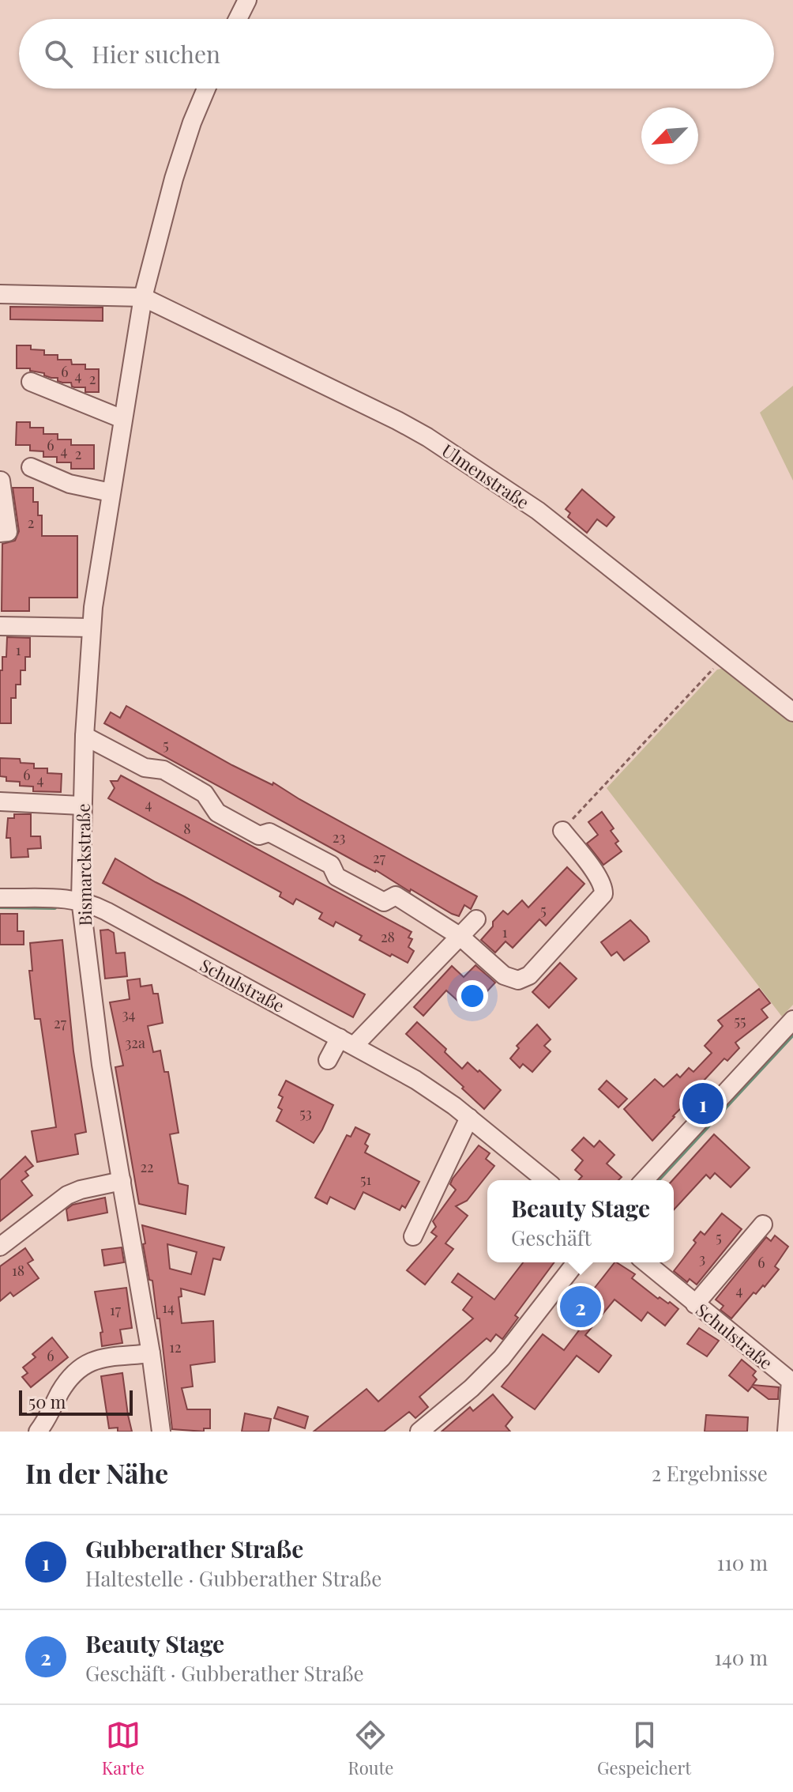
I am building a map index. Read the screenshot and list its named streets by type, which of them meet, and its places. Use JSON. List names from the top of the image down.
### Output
{
  "streets": {
    "street": ["Ulmenstraße", "Bismarckstraße", "Schulstraße"]
  },
  "crossings": [
    ["Ulmenstraße", "Bismarckstraße"],
    ["Bismarckstraße", "Schulstraße"]
  ],
  "house_numbers": [
    "6",
    "4",
    "2",
    "6",
    "4",
    "2",
    "2",
    "1",
    "5",
    "6",
    "4",
    "4",
    "8",
    "23",
    "27",
    "5",
    "1",
    "28",
    "34",
    "55",
    "27",
    "32a",
    "53",
    "22",
    "51",
    "5",
    "3",
    "6",
    "18",
    "4",
    "14",
    "17",
    "12",
    "6"
  ],
  "scale_bar": "50 m",
  "north": "bottom left",
  "page": {
    "search": "Hier suchen",
    "pins": ["1", "2"],
    "popup": ["Beauty Stage", "Geschäft"],
    "scale": "50 m",
    "heading": ["In der Nähe", "2 Ergebnisse"],
    "list": [
      {
        "mark": "1",
        "name": "Gubberather Straße",
        "note": "Haltestelle · Gubberather Straße",
        "value": "110 m"
      },
      {
        "mark": "2",
        "name": "Beauty Stage",
        "note": "Geschäft · Gubberather Straße",
        "value": "140 m"
      }
    ],
    "nav": ["Karte", "Route", "Gespeichert"]
  }
}
